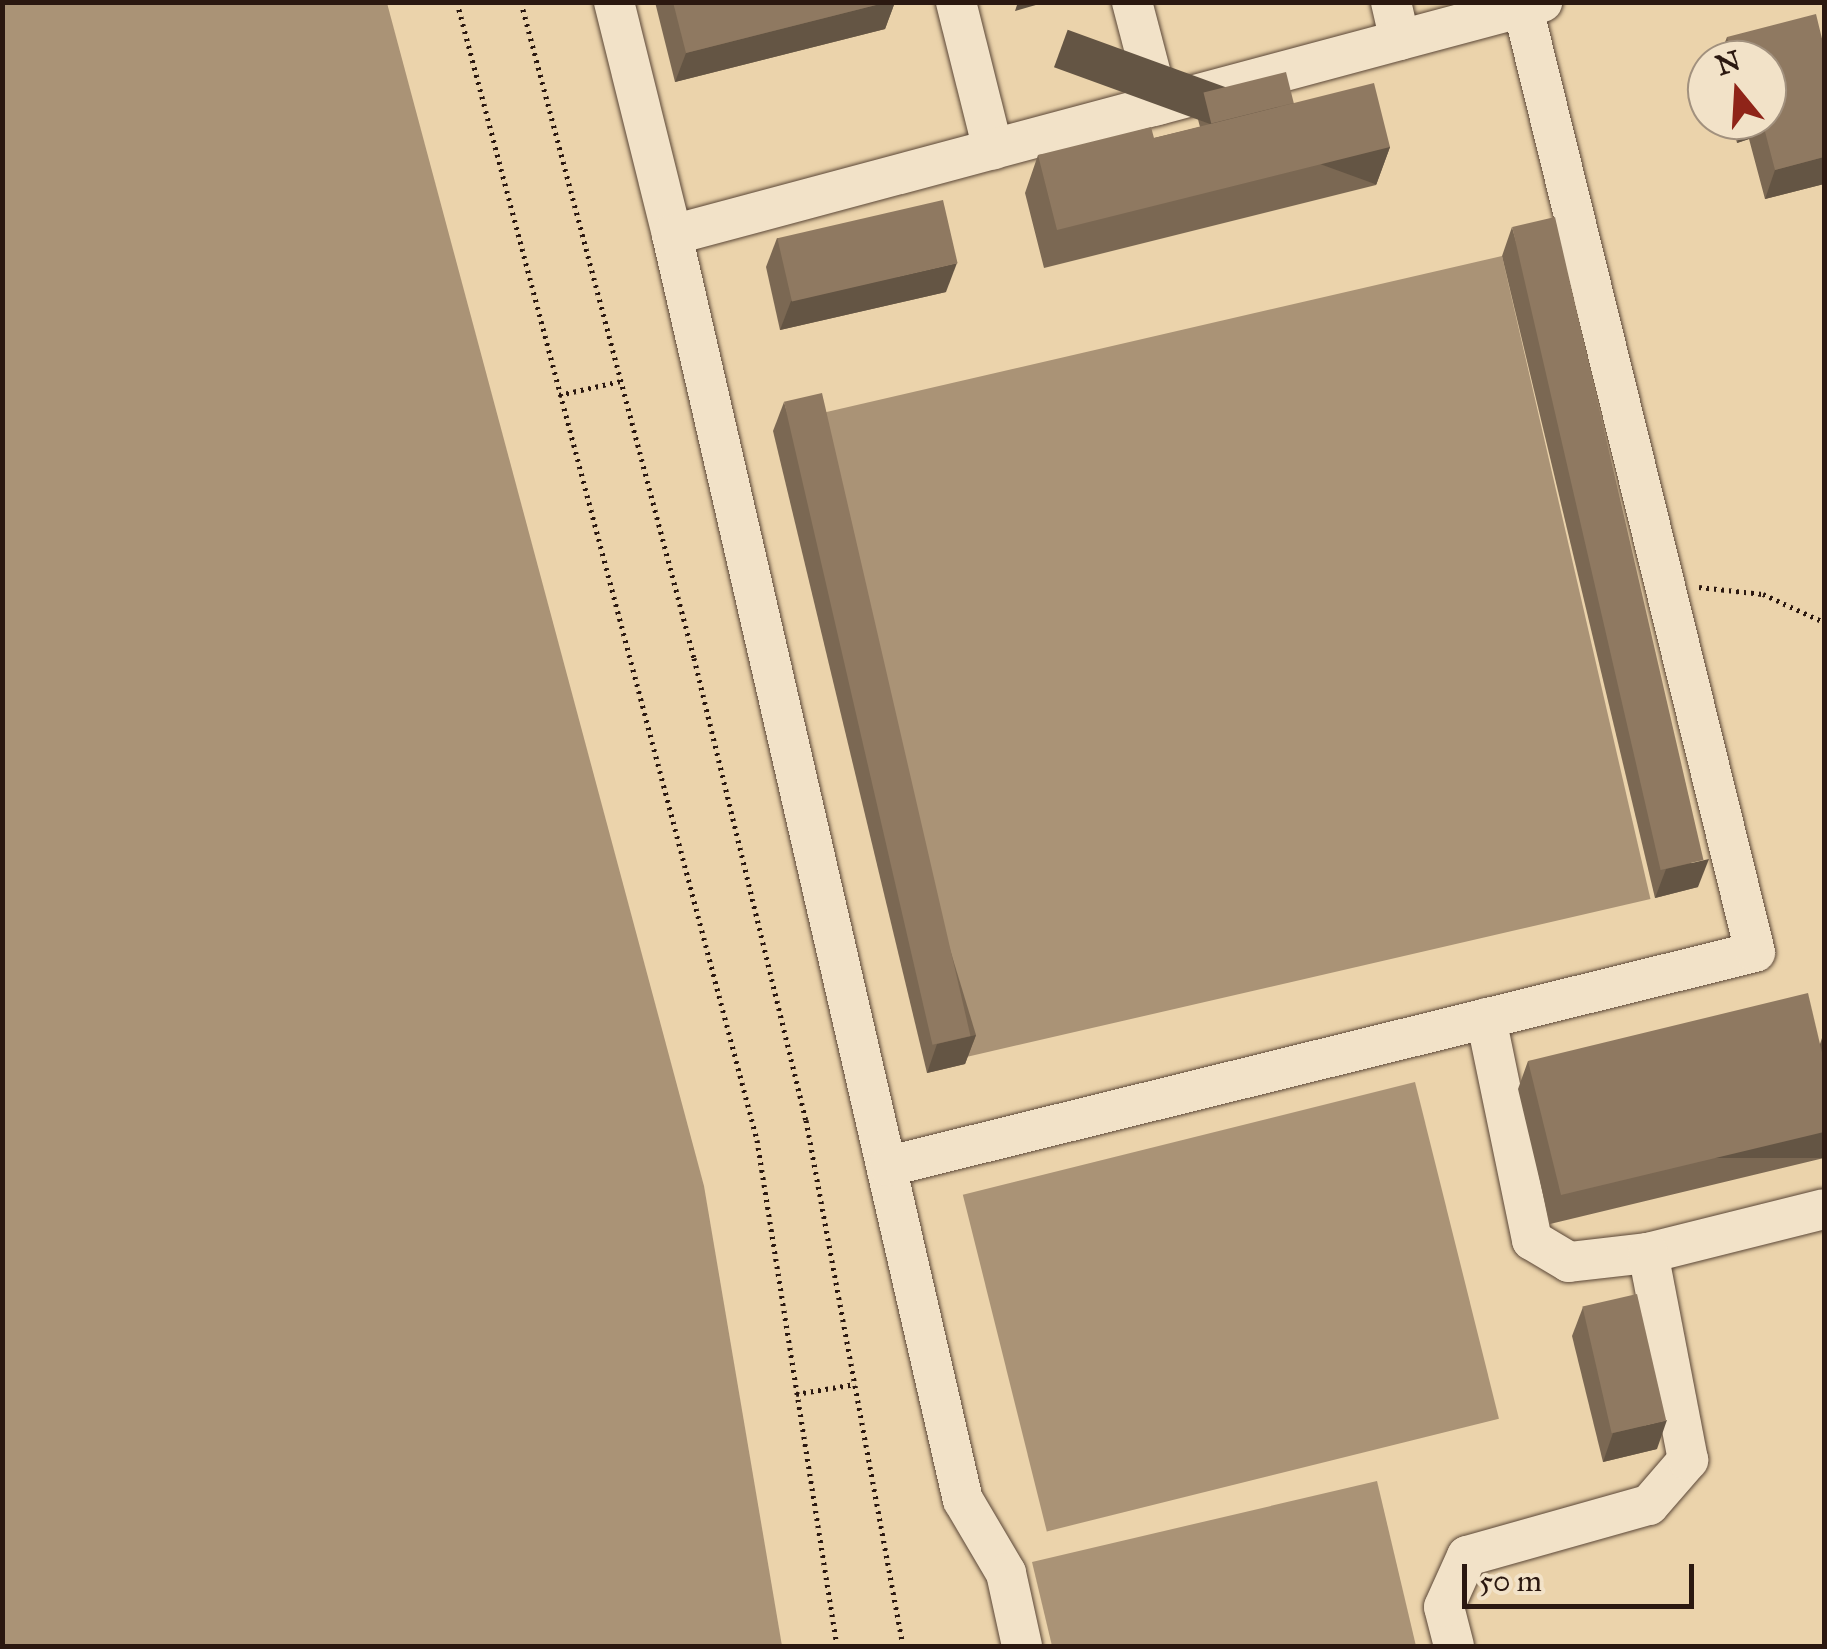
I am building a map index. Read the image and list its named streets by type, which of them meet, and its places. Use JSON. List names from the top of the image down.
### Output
{
  "scale_bar": "50 m",
  "north": "top"
}
